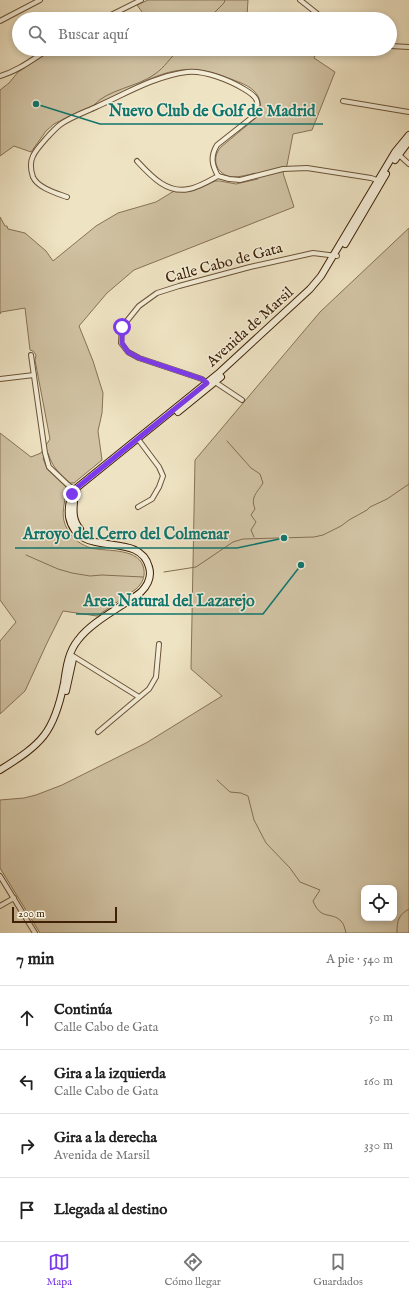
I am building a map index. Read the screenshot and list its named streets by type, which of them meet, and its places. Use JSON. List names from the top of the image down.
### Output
{
  "streets": {
    "street": ["Calle Cabo de Gata", "Avenida de Marsil"]
  },
  "crossings": [
    ["Calle Cabo de Gata", "Avenida de Marsil"]
  ],
  "places": ["Nuevo Club de Golf de Madrid", "Arroyo del Cerro del Colmenar", "Area Natural del Lazarejo"],
  "scale_bar": "200 m",
  "page": {
    "search": "Buscar aquí",
    "scale": "200 m",
    "heading": ["7 min", "A pie · 540 m"],
    "list": [
      ["Continúa", "Calle Cabo de Gata", "50 m"],
      ["Gira a la izquierda", "Calle Cabo de Gata", "160 m"],
      ["Gira a la derecha", "Avenida de Marsil", "330 m"],
      "Llegada al destino"
    ],
    "nav": ["Mapa", "Cómo llegar", "Guardados"]
  }
}
